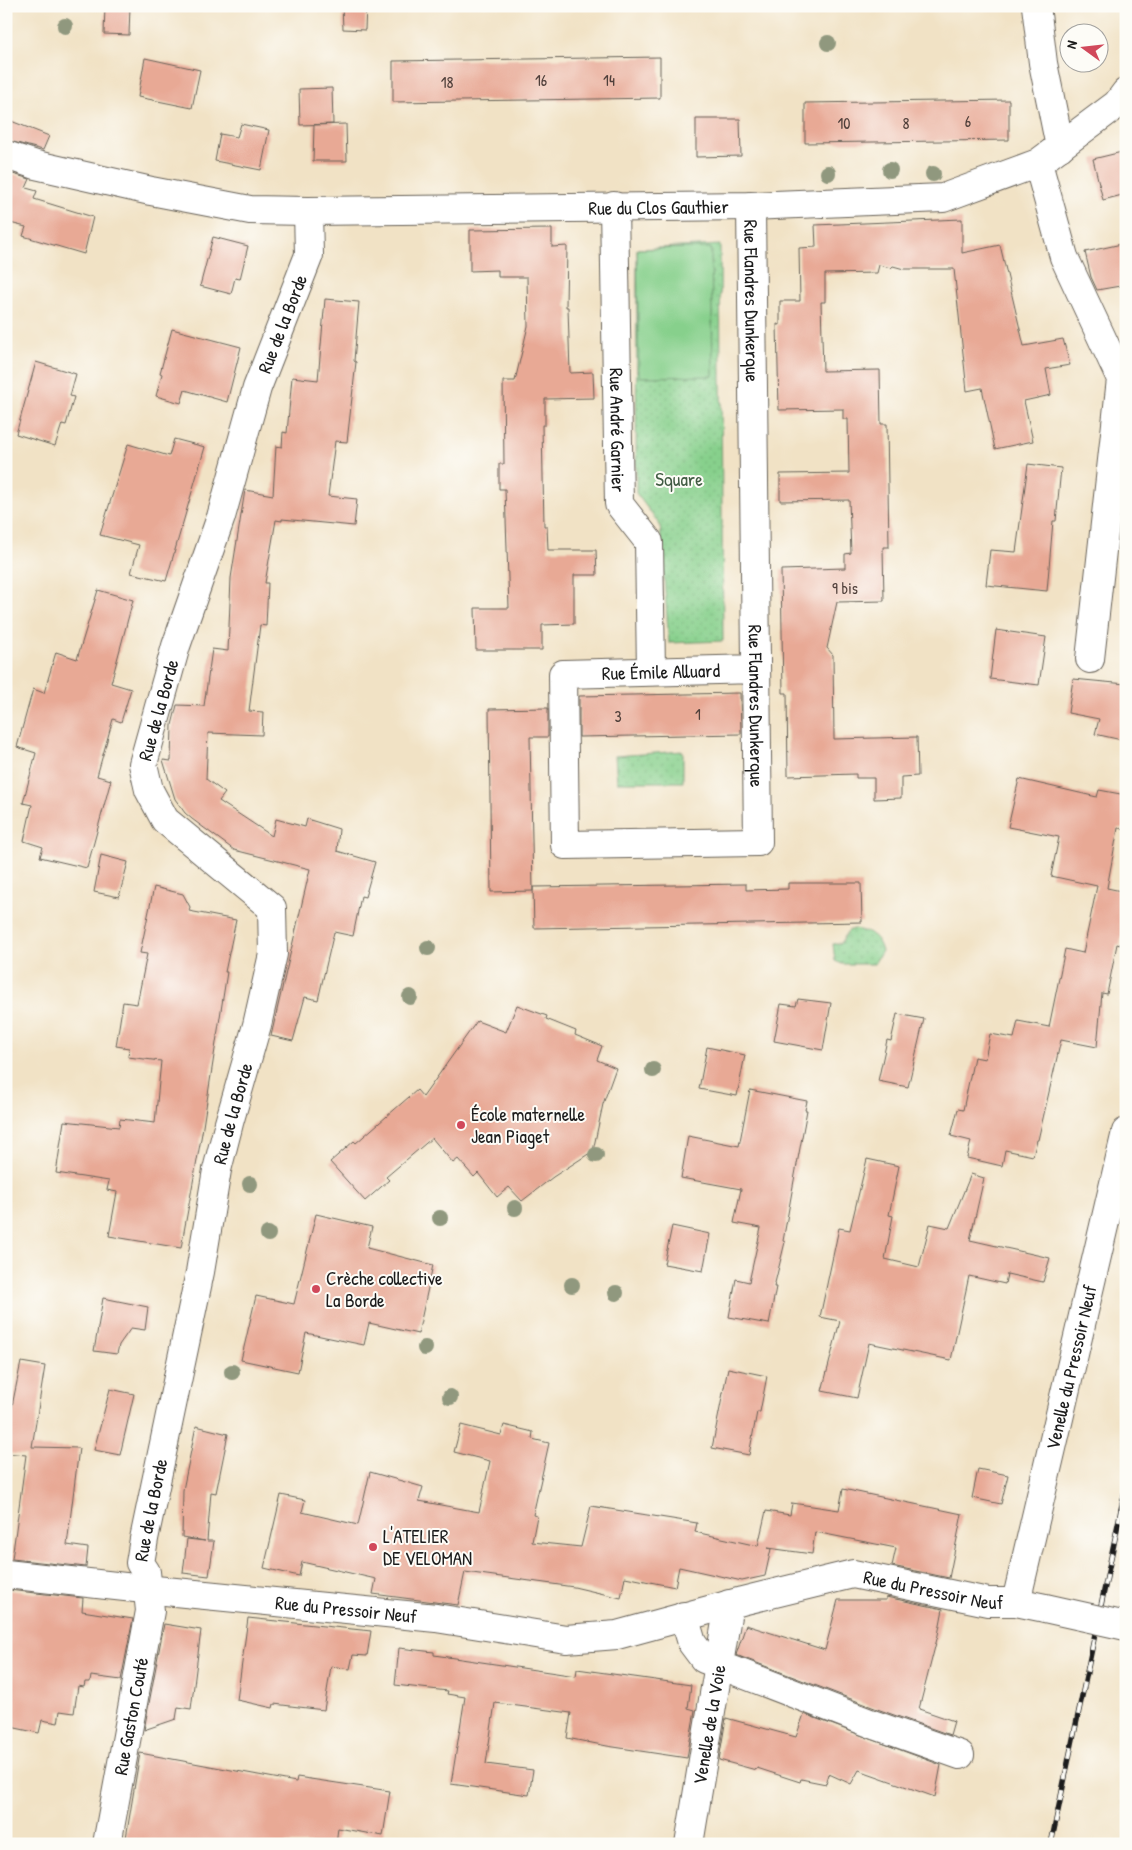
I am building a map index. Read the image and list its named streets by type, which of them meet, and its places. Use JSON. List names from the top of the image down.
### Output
{
  "streets": {
    "street": [
      "Rue du Clos Gauthier",
      "Rue Flandres Dunkerque",
      "Rue de la Borde",
      "Rue André Garnier",
      "Rue Émile Alluard",
      "Venelle du Pressoir Neuf",
      "Rue du Pressoir Neuf",
      "Rue Gaston Couté",
      "Venelle de la Voie"
    ]
  },
  "crossings": [
    ["Rue du Clos Gauthier", "Rue Flandres Dunkerque"],
    ["Rue du Clos Gauthier", "Rue de la Borde"],
    ["Rue du Clos Gauthier", "Rue André Garnier"],
    ["Rue Flandres Dunkerque", "Rue Émile Alluard"],
    ["Rue de la Borde", "Rue du Pressoir Neuf"],
    ["Rue de la Borde", "Rue Gaston Couté"],
    ["Rue André Garnier", "Rue Émile Alluard"],
    ["Venelle du Pressoir Neuf", "Rue du Pressoir Neuf"],
    ["Rue du Pressoir Neuf", "Rue Gaston Couté"],
    ["Rue du Pressoir Neuf", "Venelle de la Voie"]
  ],
  "parks": ["Square"],
  "places": ["École maternelle Jean Piaget", "Crèche collective La Borde", "L'ATELIER DE VELOMAN"],
  "house_numbers": [
    "16",
    "14",
    "18",
    "6",
    "10",
    "8",
    "9 bis",
    "1",
    "3"
  ],
  "north": "left"
}
